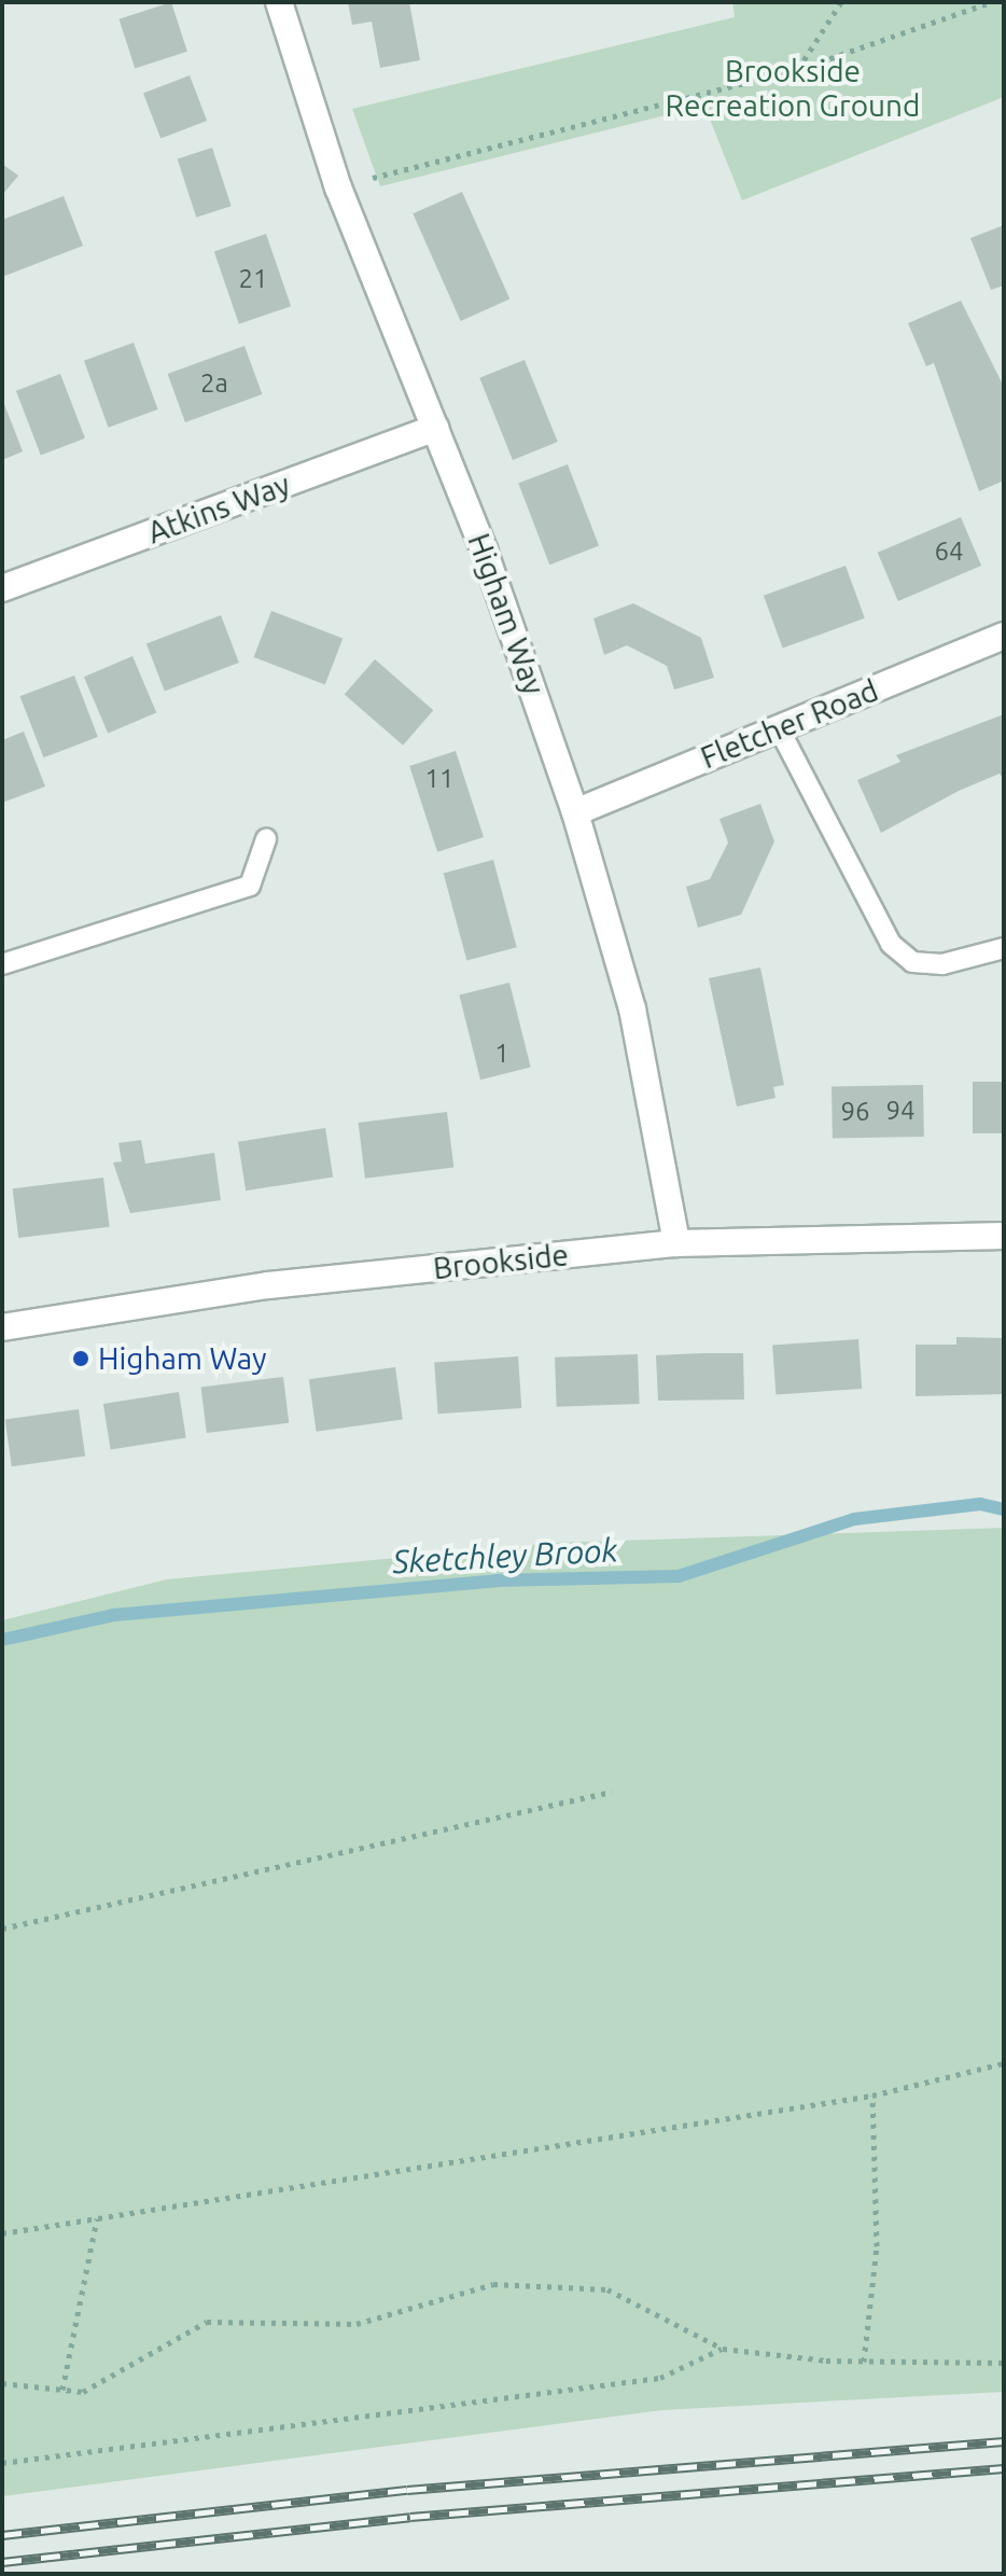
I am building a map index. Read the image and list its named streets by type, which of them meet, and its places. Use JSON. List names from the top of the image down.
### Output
{
  "streets": {
    "street": [
      "Atkins Way",
      "Higham Way",
      "Fletcher Road",
      "Brookside"
    ]
  },
  "crossings": [
    ["Atkins Way", "Higham Way"],
    ["Higham Way", "Fletcher Road"],
    ["Higham Way", "Brookside"]
  ],
  "water": ["Sketchley Brook"],
  "parks": ["Brookside Recreation Ground"],
  "places": ["Higham Way"],
  "house_numbers": [
    "21",
    "2a",
    "64",
    "11",
    "1",
    "94",
    "96"
  ]
}
